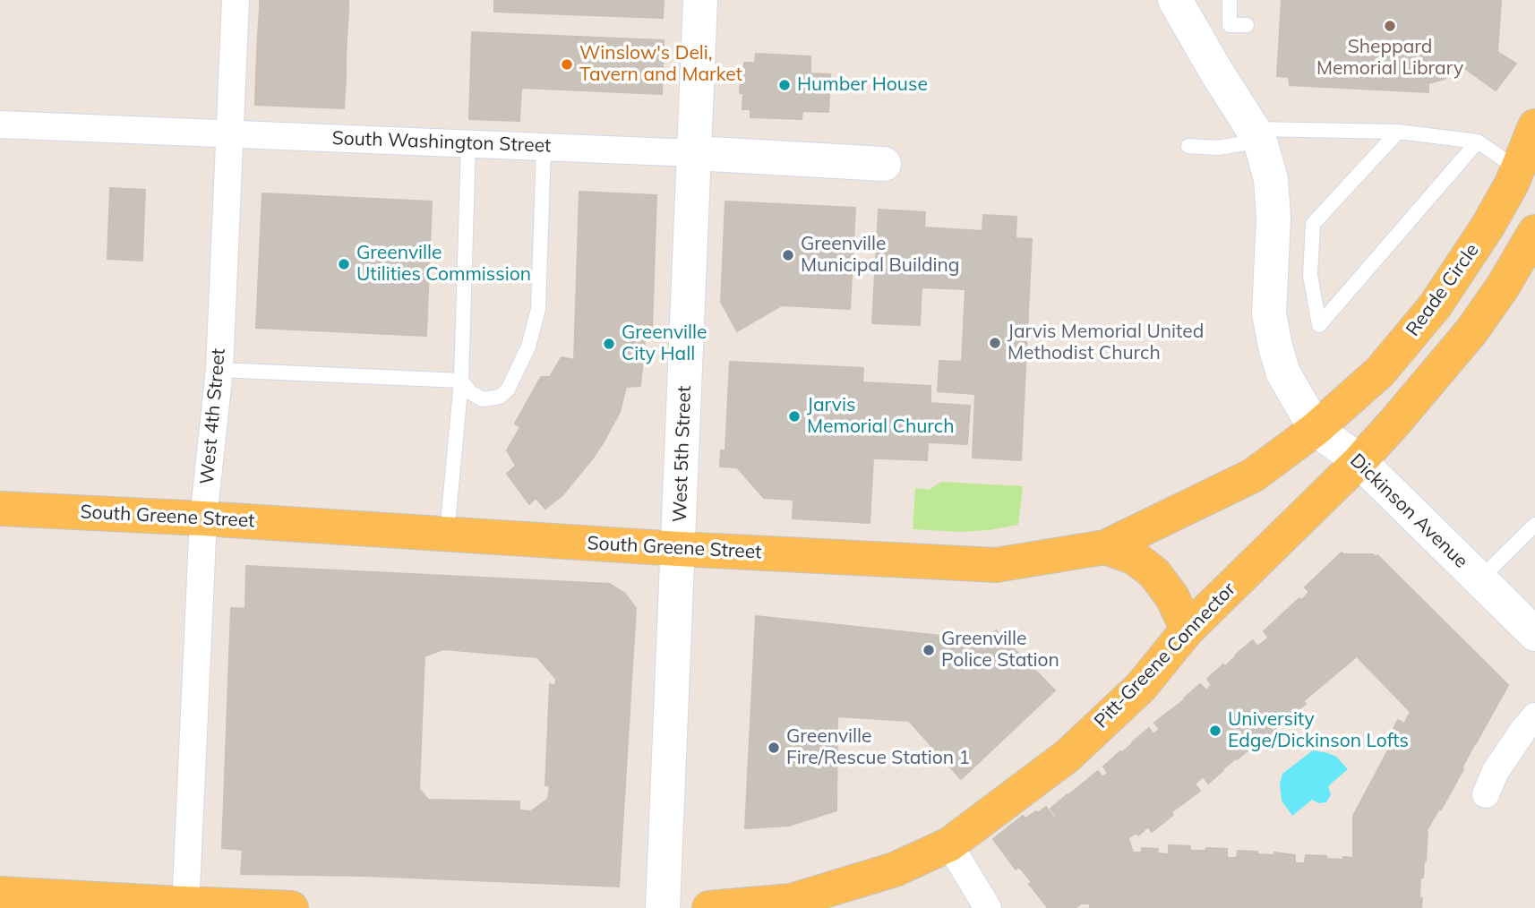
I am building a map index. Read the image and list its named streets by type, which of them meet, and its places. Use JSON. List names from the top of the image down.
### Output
{
  "streets": {
    "main road": [
      "South Washington Street",
      "Reade Circle",
      "West 5th Street",
      "Dickinson Avenue",
      "South Greene Street",
      "Pitt-Greene Connector"
    ],
    "street": ["West 4th Street"]
  },
  "crossings": [
    ["South Washington Street", "West 4th Street"],
    ["South Washington Street", "West 5th Street"],
    ["Reade Circle", "Dickinson Avenue"],
    ["Reade Circle", "South Greene Street"],
    ["West 4th Street", "South Greene Street"],
    ["West 5th Street", "South Greene Street"],
    ["Dickinson Avenue", "South Greene Street"],
    ["Dickinson Avenue", "Pitt-Greene Connector"]
  ],
  "places": [
    "Sheppard Memorial Library",
    "Winslow's Deli, Tavern and Market",
    "Humber House",
    "Greenville Municipal Building",
    "Greenville Utilities Commission",
    "Jarvis Memorial United Methodist Church",
    "Greenville City Hall",
    "Jarvis Memorial Church",
    "Greenville Police Station",
    "University Edge/Dickinson Lofts",
    "Greenville Fire/Rescue Station 1"
  ]
}
